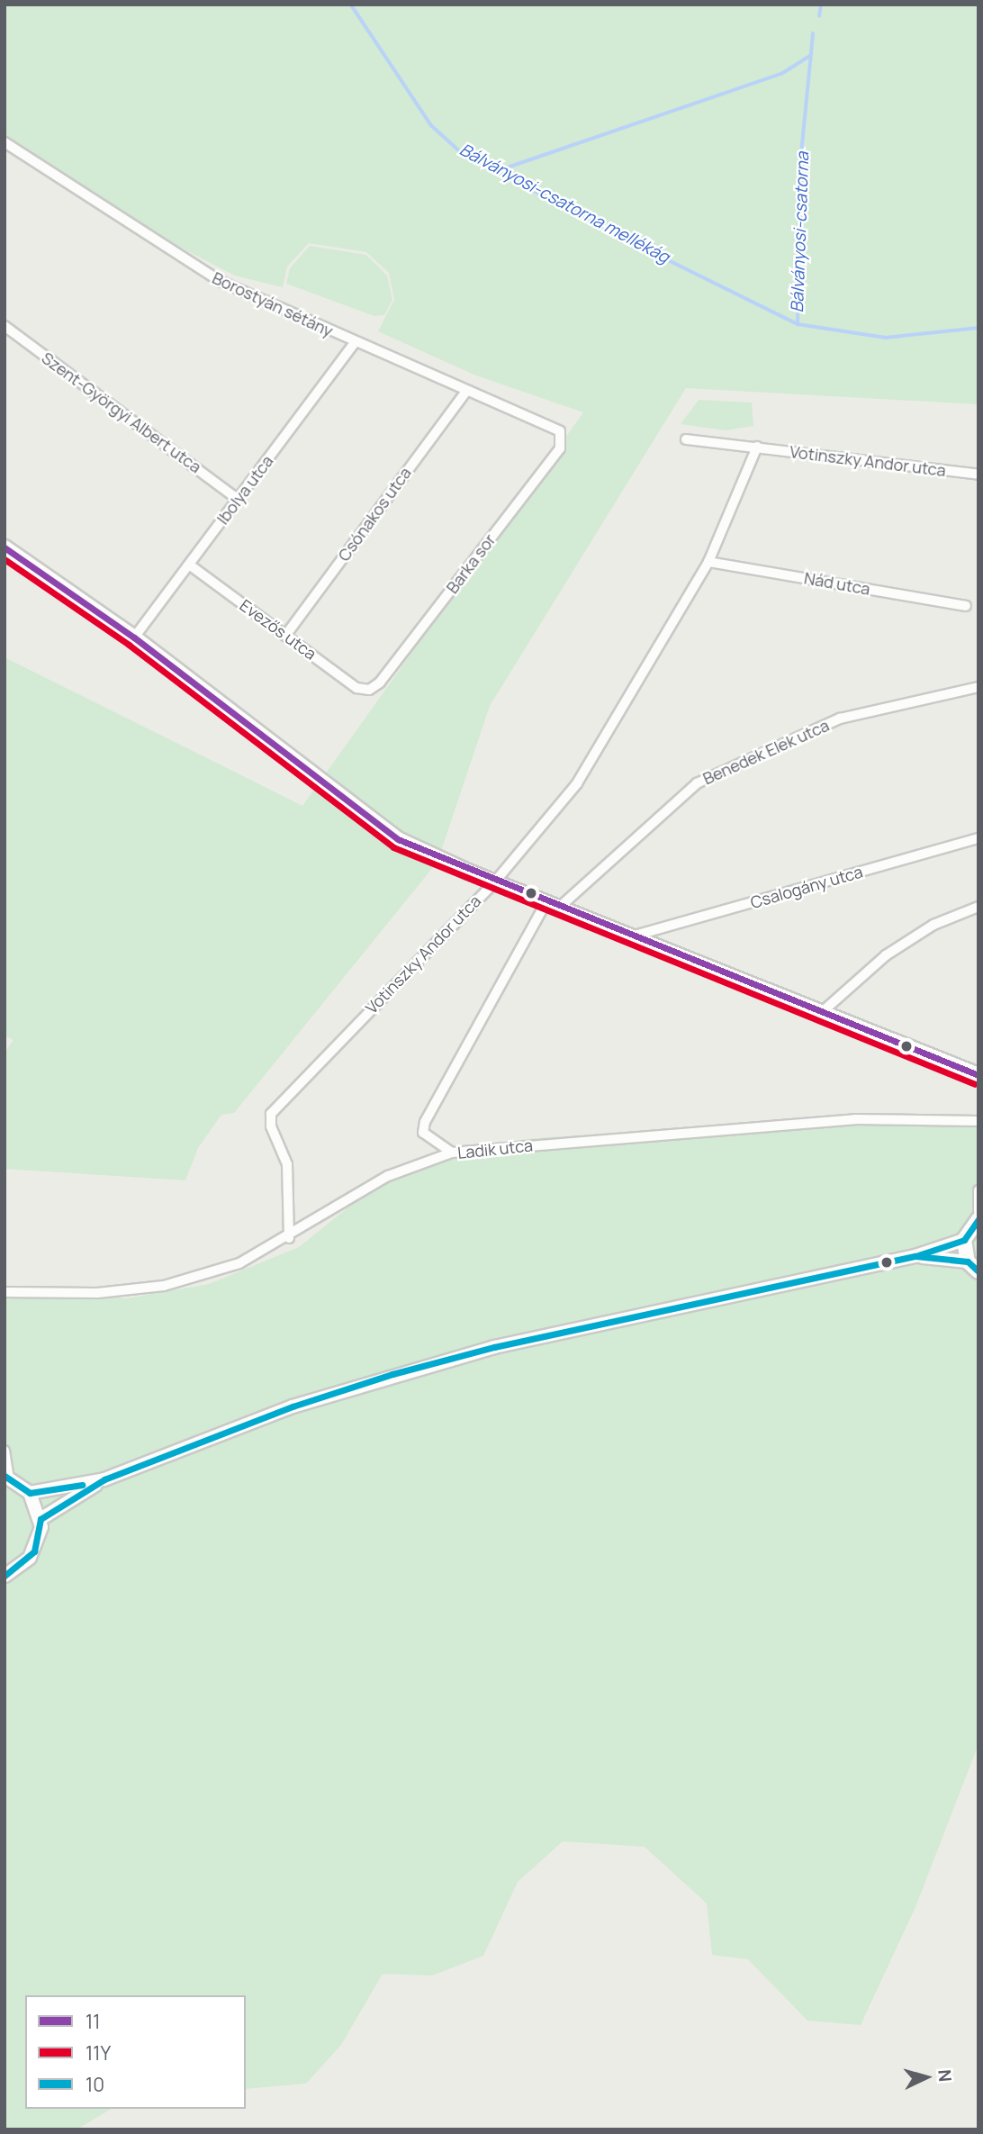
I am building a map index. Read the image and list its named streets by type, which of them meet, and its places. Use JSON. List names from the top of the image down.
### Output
{
  "streets": {
    "street": [
      "Borostyán sétány",
      "Szent-Györgyi Albert utca",
      "Votinszky Andor utca",
      "Ibolya utca",
      "Csónakos utca",
      "Barka sor",
      "Nád utca",
      "Evezős utca",
      "Benedek Elek utca",
      "Csalogány utca",
      "Ladik utca"
    ]
  },
  "crossings": [
    ["Borostyán sétány", "Ibolya utca"],
    ["Borostyán sétány", "Csónakos utca"],
    ["Borostyán sétány", "Barka sor"],
    ["Szent-Györgyi Albert utca", "Ibolya utca"],
    ["Votinszky Andor utca", "Nád utca"],
    ["Votinszky Andor utca", "Ladik utca"],
    ["Ibolya utca", "Evezős utca"],
    ["Csónakos utca", "Evezős utca"],
    ["Barka sor", "Evezős utca"],
    ["Benedek Elek utca", "Ladik utca"]
  ],
  "water": ["Bálványosi-csatorna mellékág", "Bálványosi-csatorna"],
  "lines": ["transit line 11", "transit line 11Y", "transit line 10"],
  "legend": ["11", "11Y", "10"],
  "north": "right"
}
